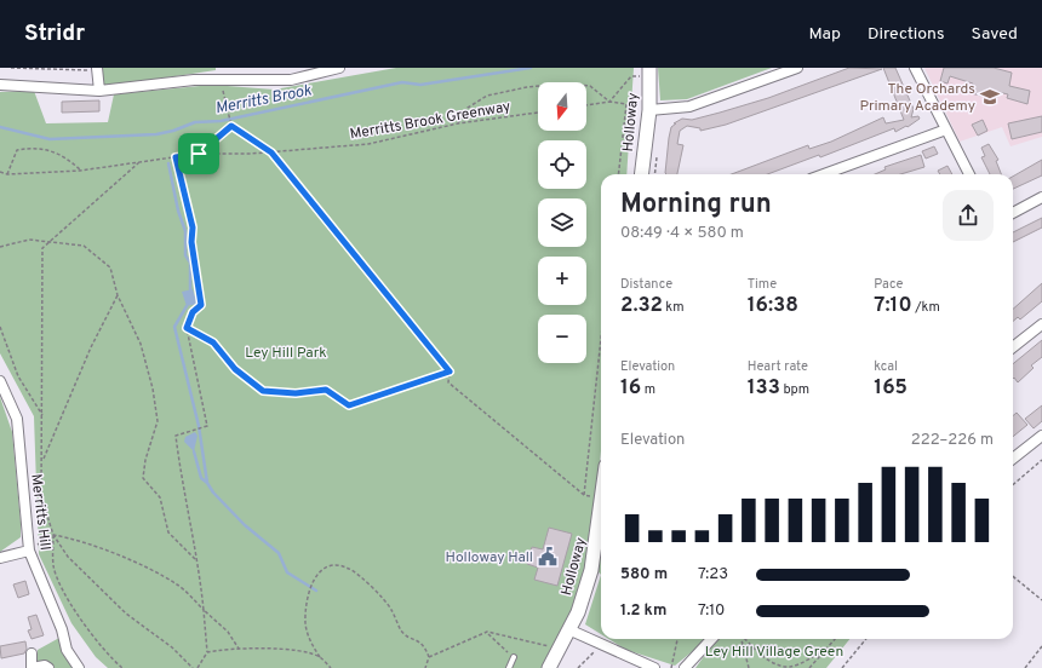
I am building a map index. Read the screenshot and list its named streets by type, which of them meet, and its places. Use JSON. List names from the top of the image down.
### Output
{
  "streets": {
    "street": ["Holloway", "Merritts Hill"],
    "path": ["Merritts Brook Greenway"]
  },
  "water": ["Merritts Brook"],
  "parks": ["Ley Hill Park", "Ley Hill Village Green"],
  "places": {
    "school or university": ["The Orchards Primary Academy"],
    "public building": ["Holloway Hall"]
  },
  "north": "bottom",
  "page": {
    "header": "Stridr",
    "nav": ["Map", "Directions", "Saved"],
    "map_buttons": ["+", "−"],
    "heading": ["Morning run", "08:49 · 4 × 580 m"],
    "stats": [
      ["Distance", "2.32 km"],
      ["Time", "16:38"],
      ["Pace", "7:10 /km"],
      ["Elevation", "16 m"],
      ["Heart rate", "133 bpm"],
      ["kcal", "165"]
    ],
    "chart": ["Elevation", "222–226 m"],
    "list": [
      {
        "name": "580 m",
        "note": "7:23"
      },
      {
        "name": "1.2 km",
        "note": "7:10"
      }
    ]
  }
}
